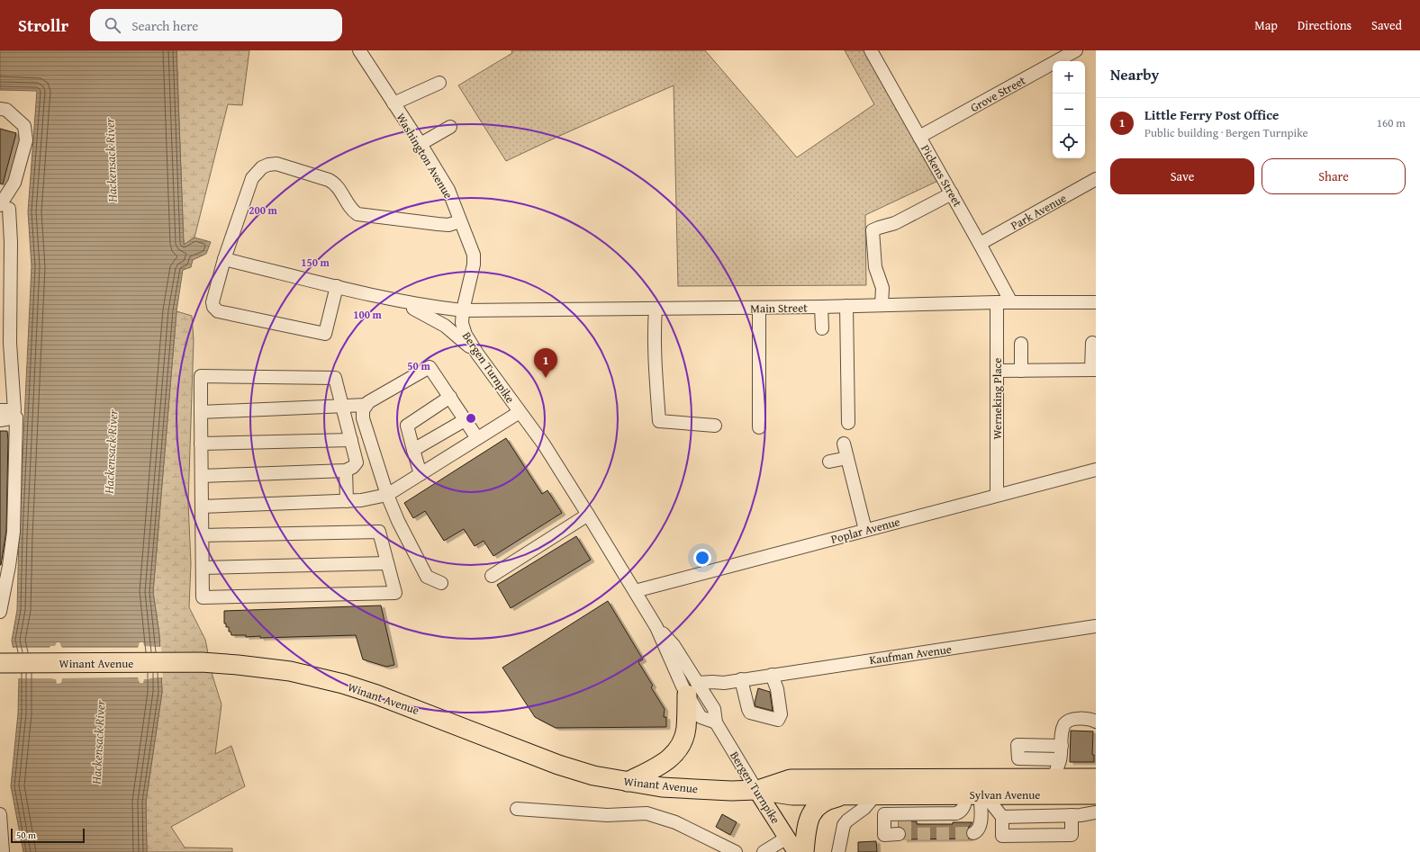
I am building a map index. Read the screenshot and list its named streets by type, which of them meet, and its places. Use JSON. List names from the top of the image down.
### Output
{
  "streets": {
    "highway": ["Winant Avenue", "Sylvan Avenue"],
    "main road": ["Bergen Turnpike"],
    "street": [
      "Grove Street",
      "Washington Avenue",
      "Pickens Street",
      "Park Avenue",
      "Main Street",
      "Werneking Place",
      "Poplar Avenue",
      "Kaufman Avenue"
    ]
  },
  "crossings": [
    ["Grove Street", "Pickens Street"],
    ["Washington Avenue", "Main Street"],
    ["Washington Avenue", "Bergen Turnpike"],
    ["Pickens Street", "Park Avenue"],
    ["Pickens Street", "Main Street"],
    ["Main Street", "Bergen Turnpike"],
    ["Main Street", "Werneking Place"],
    ["Bergen Turnpike", "Poplar Avenue"],
    ["Bergen Turnpike", "Kaufman Avenue"],
    ["Bergen Turnpike", "Winant Avenue"],
    ["Werneking Place", "Poplar Avenue"]
  ],
  "water": ["Hackensack River"],
  "scale_bar": "50 m",
  "page": {
    "header": "Strollr",
    "search": "Search here",
    "nav": ["Map", "Directions", "Saved"],
    "heading": "Nearby",
    "map_buttons": ["+", "−"],
    "list": [
      {
        "mark": "1",
        "name": "Little Ferry Post Office",
        "note": "Public building · Bergen Turnpike",
        "value": "160 m"
      }
    ],
    "buttons": ["Save", "Share"],
    "pins": "1",
    "scale": "50 m"
  },
  "rings": [
    "200 m",
    "150 m",
    "100 m",
    "50 m"
  ]
}
